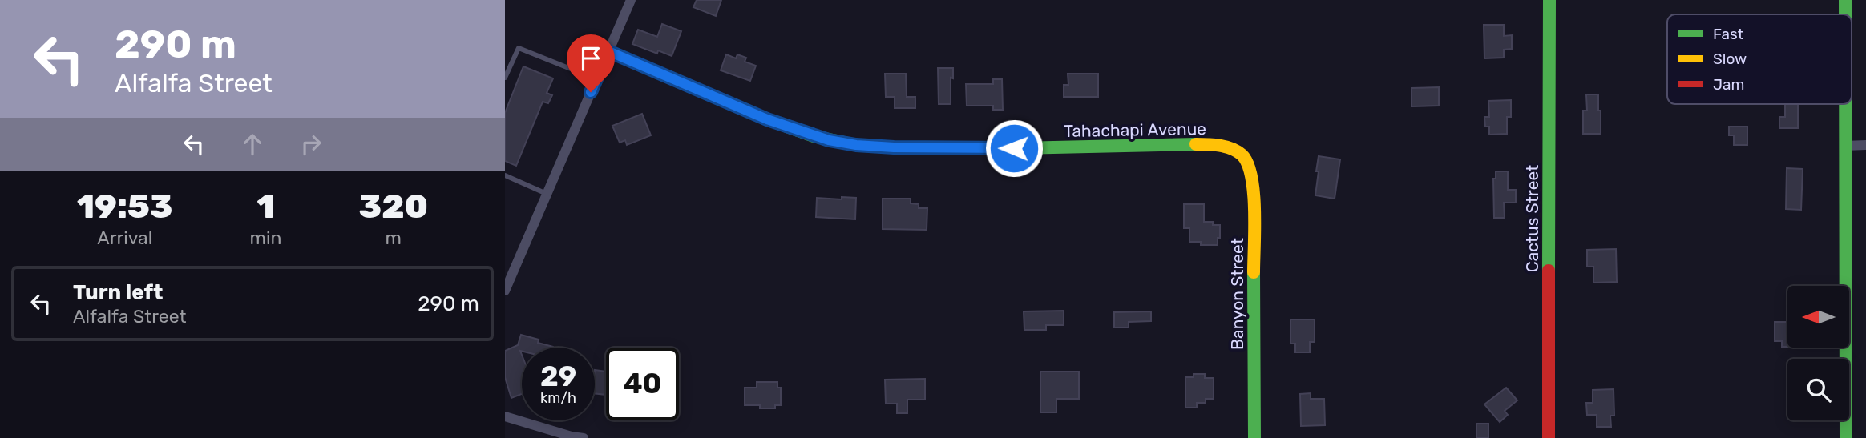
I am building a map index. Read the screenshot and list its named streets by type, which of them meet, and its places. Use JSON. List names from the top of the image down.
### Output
{
  "streets": {
    "street": ["Tahachapi Avenue", "Cactus Street", "Banyon Street"]
  },
  "crossings": [
    ["Tahachapi Avenue", "Banyon Street"]
  ],
  "legend": ["Fast", "Slow", "Jam"],
  "north": "left",
  "page": {
    "turn": ["290 m", "Alfalfa Street"],
    "eta": [
      "19:53",
      "Arrival",
      "1",
      "min",
      "320",
      "m"
    ],
    "list": [
      {
        "name": "Turn left",
        "note": "Alfalfa Street",
        "value": "290 m"
      }
    ],
    "speed": "29 km/h",
    "limit": "40"
  }
}
